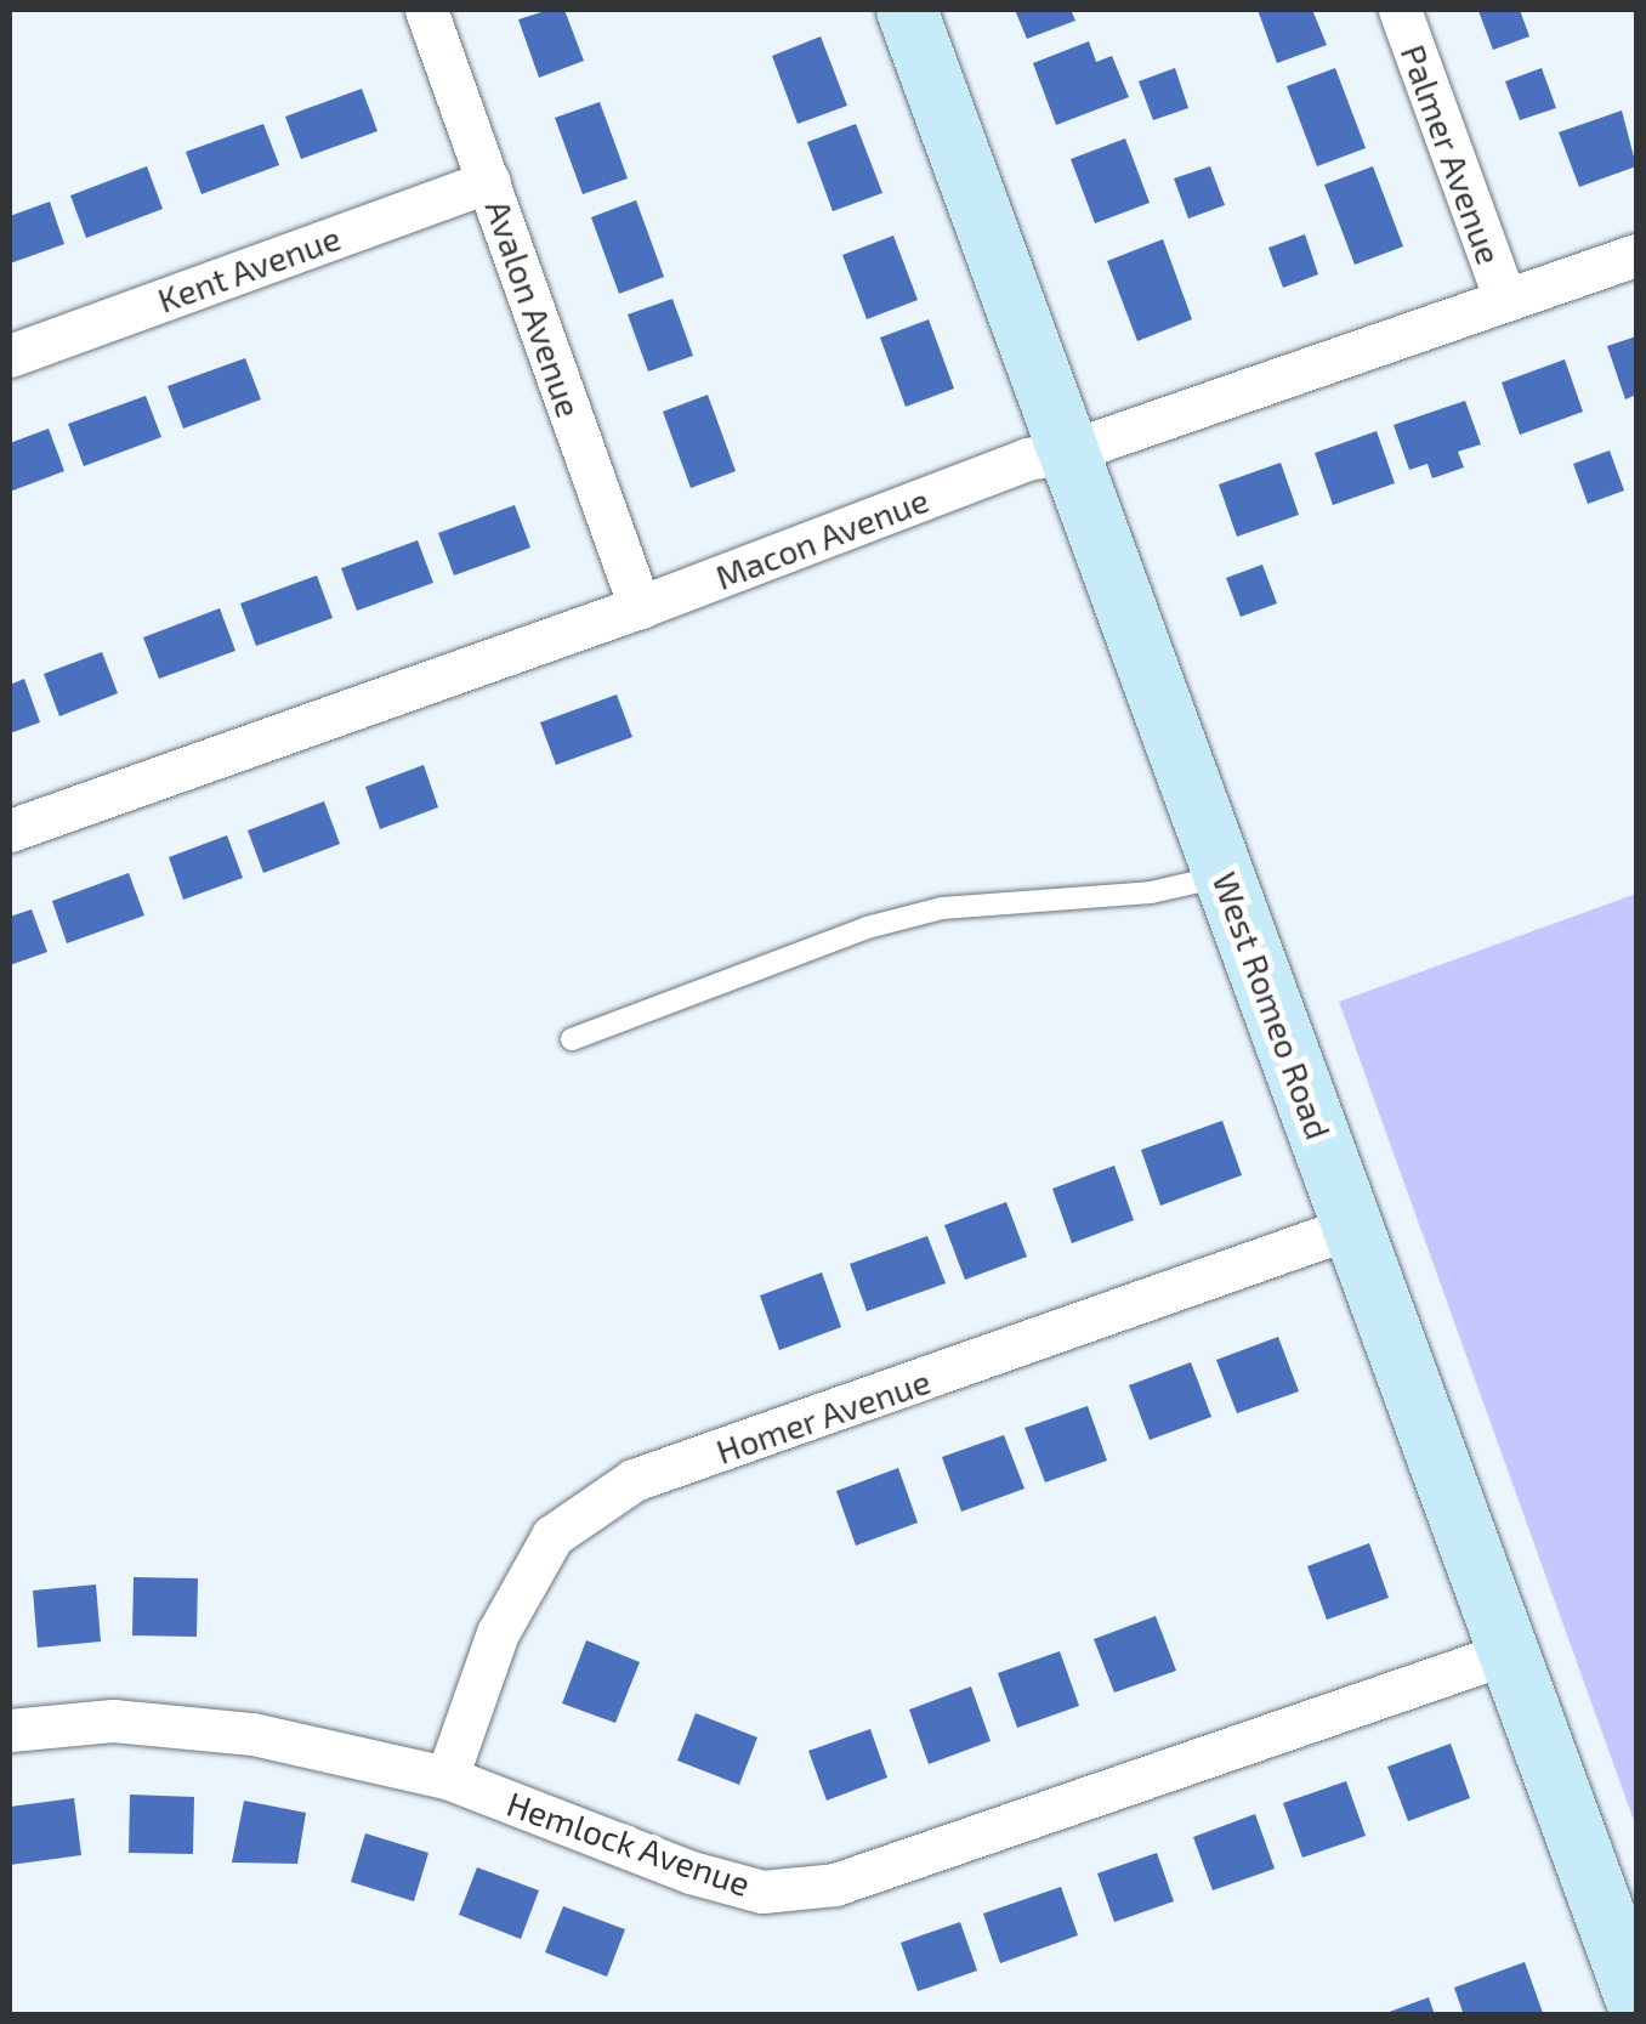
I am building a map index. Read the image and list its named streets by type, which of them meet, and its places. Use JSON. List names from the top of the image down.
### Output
{
  "streets": {
    "main road": ["West Romeo Road"],
    "street": [
      "Palmer Avenue",
      "Kent Avenue",
      "Avalon Avenue",
      "Macon Avenue",
      "Homer Avenue",
      "Hemlock Avenue"
    ]
  },
  "crossings": [
    ["Palmer Avenue", "Macon Avenue"],
    ["Kent Avenue", "Avalon Avenue"],
    ["Avalon Avenue", "Macon Avenue"],
    ["Macon Avenue", "West Romeo Road"],
    ["West Romeo Road", "Homer Avenue"],
    ["West Romeo Road", "Hemlock Avenue"],
    ["Homer Avenue", "Hemlock Avenue"]
  ]
}
